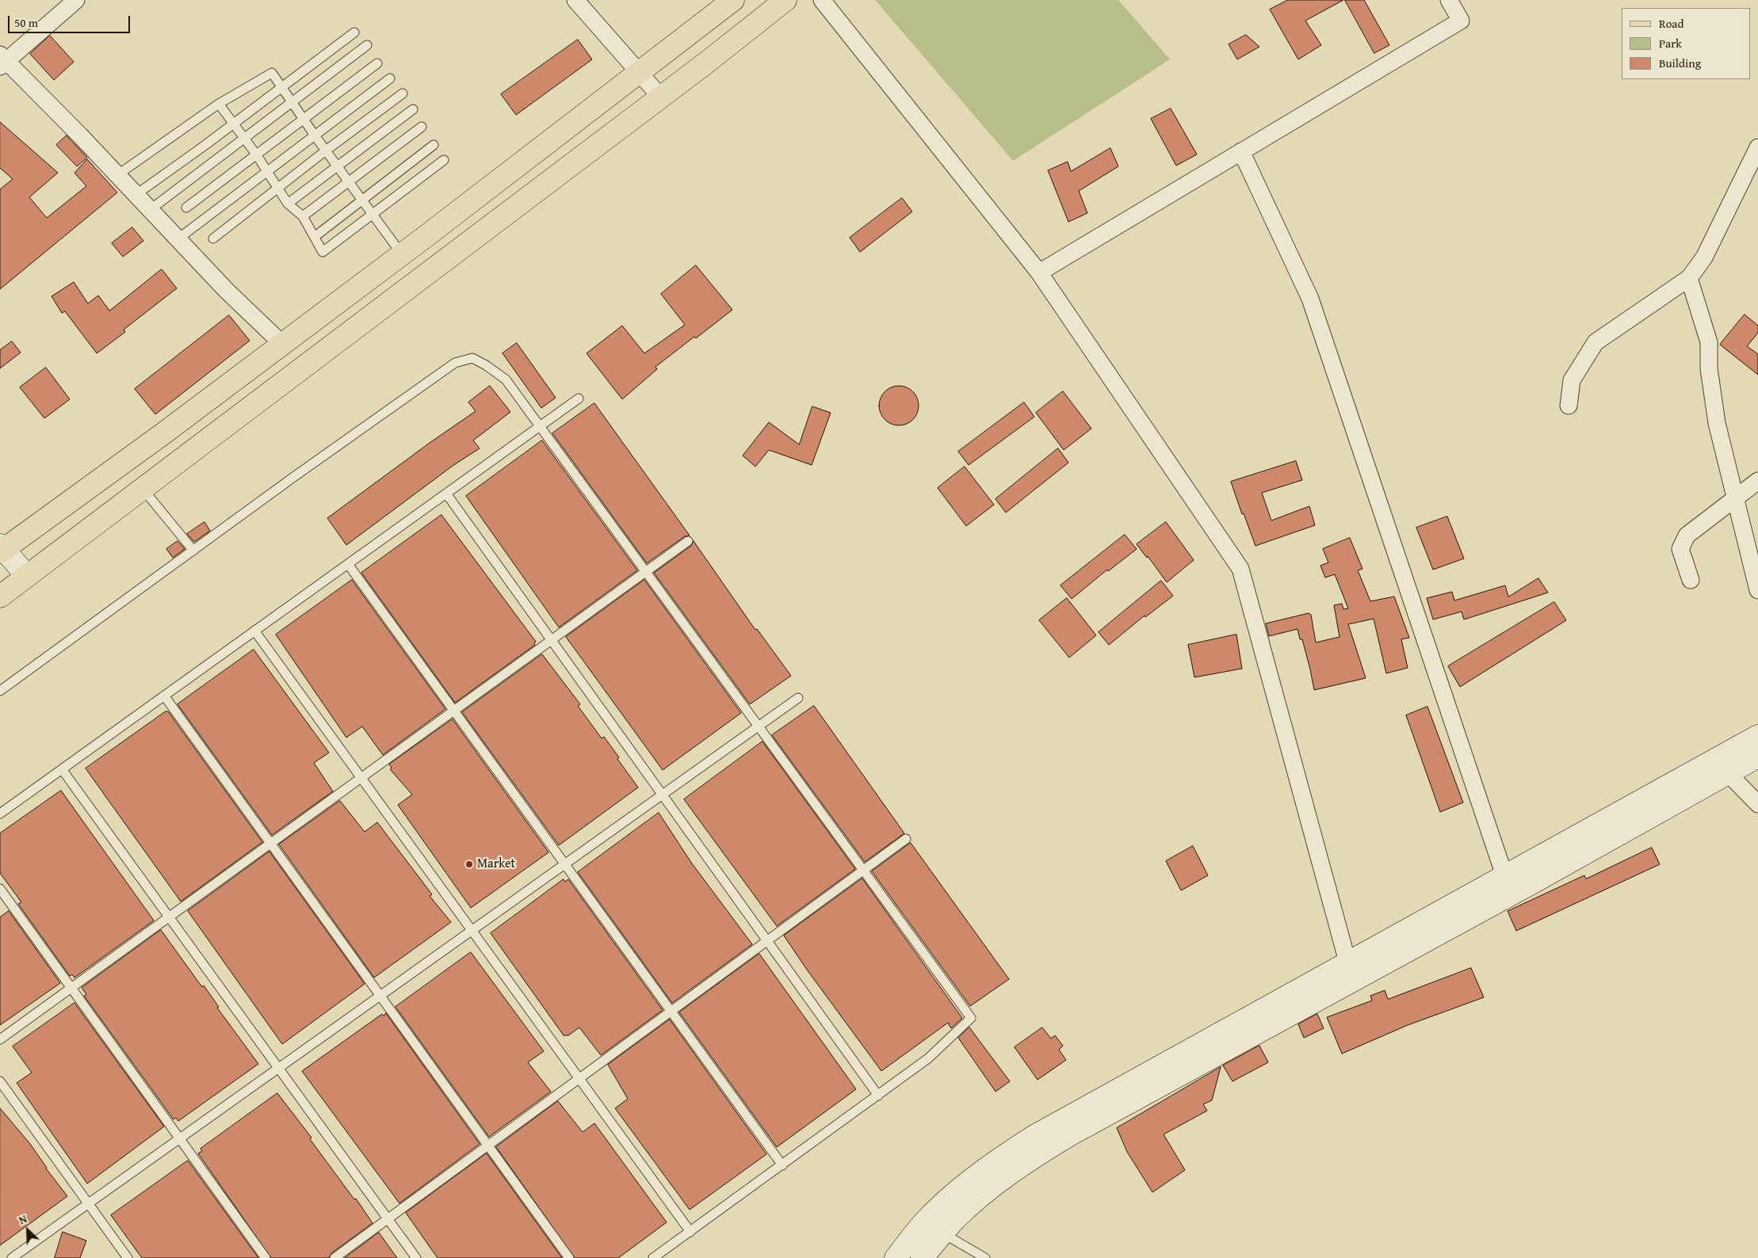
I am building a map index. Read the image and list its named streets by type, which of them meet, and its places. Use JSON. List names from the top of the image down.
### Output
{
  "places": ["Market"],
  "legend": ["Road", "Park", "Building"],
  "scale_bar": "50 m",
  "north": "top left"
}
